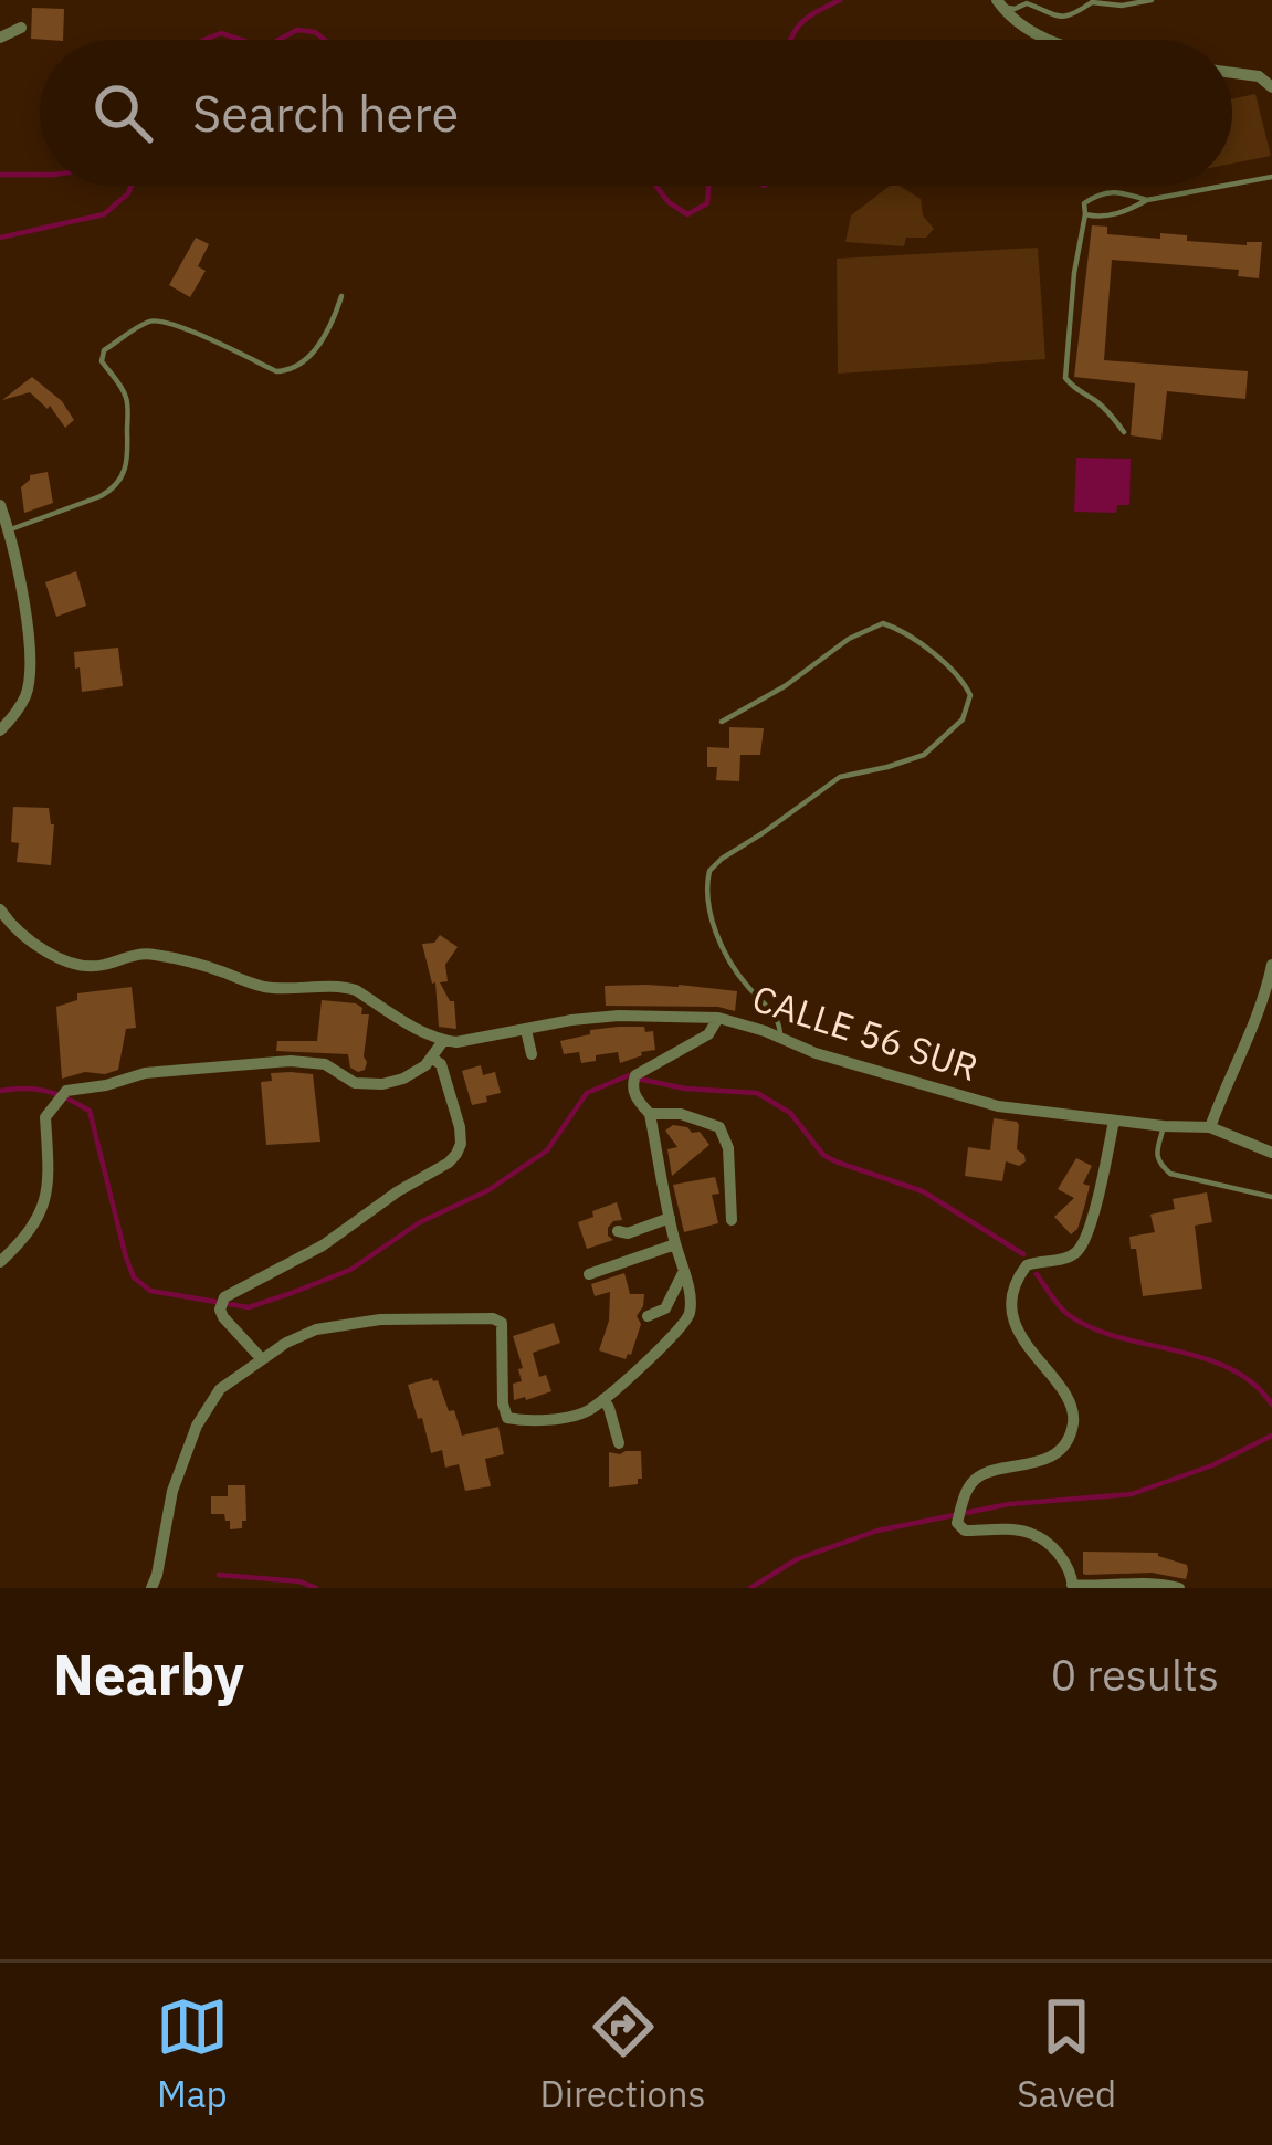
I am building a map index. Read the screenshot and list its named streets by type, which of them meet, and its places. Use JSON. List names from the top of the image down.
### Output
{
  "streets": {
    "street": ["CALLE 56 SUR"]
  },
  "page": {
    "search": "Search here",
    "heading": ["Nearby", "0 results"],
    "nav": ["Map", "Directions", "Saved"]
  }
}
